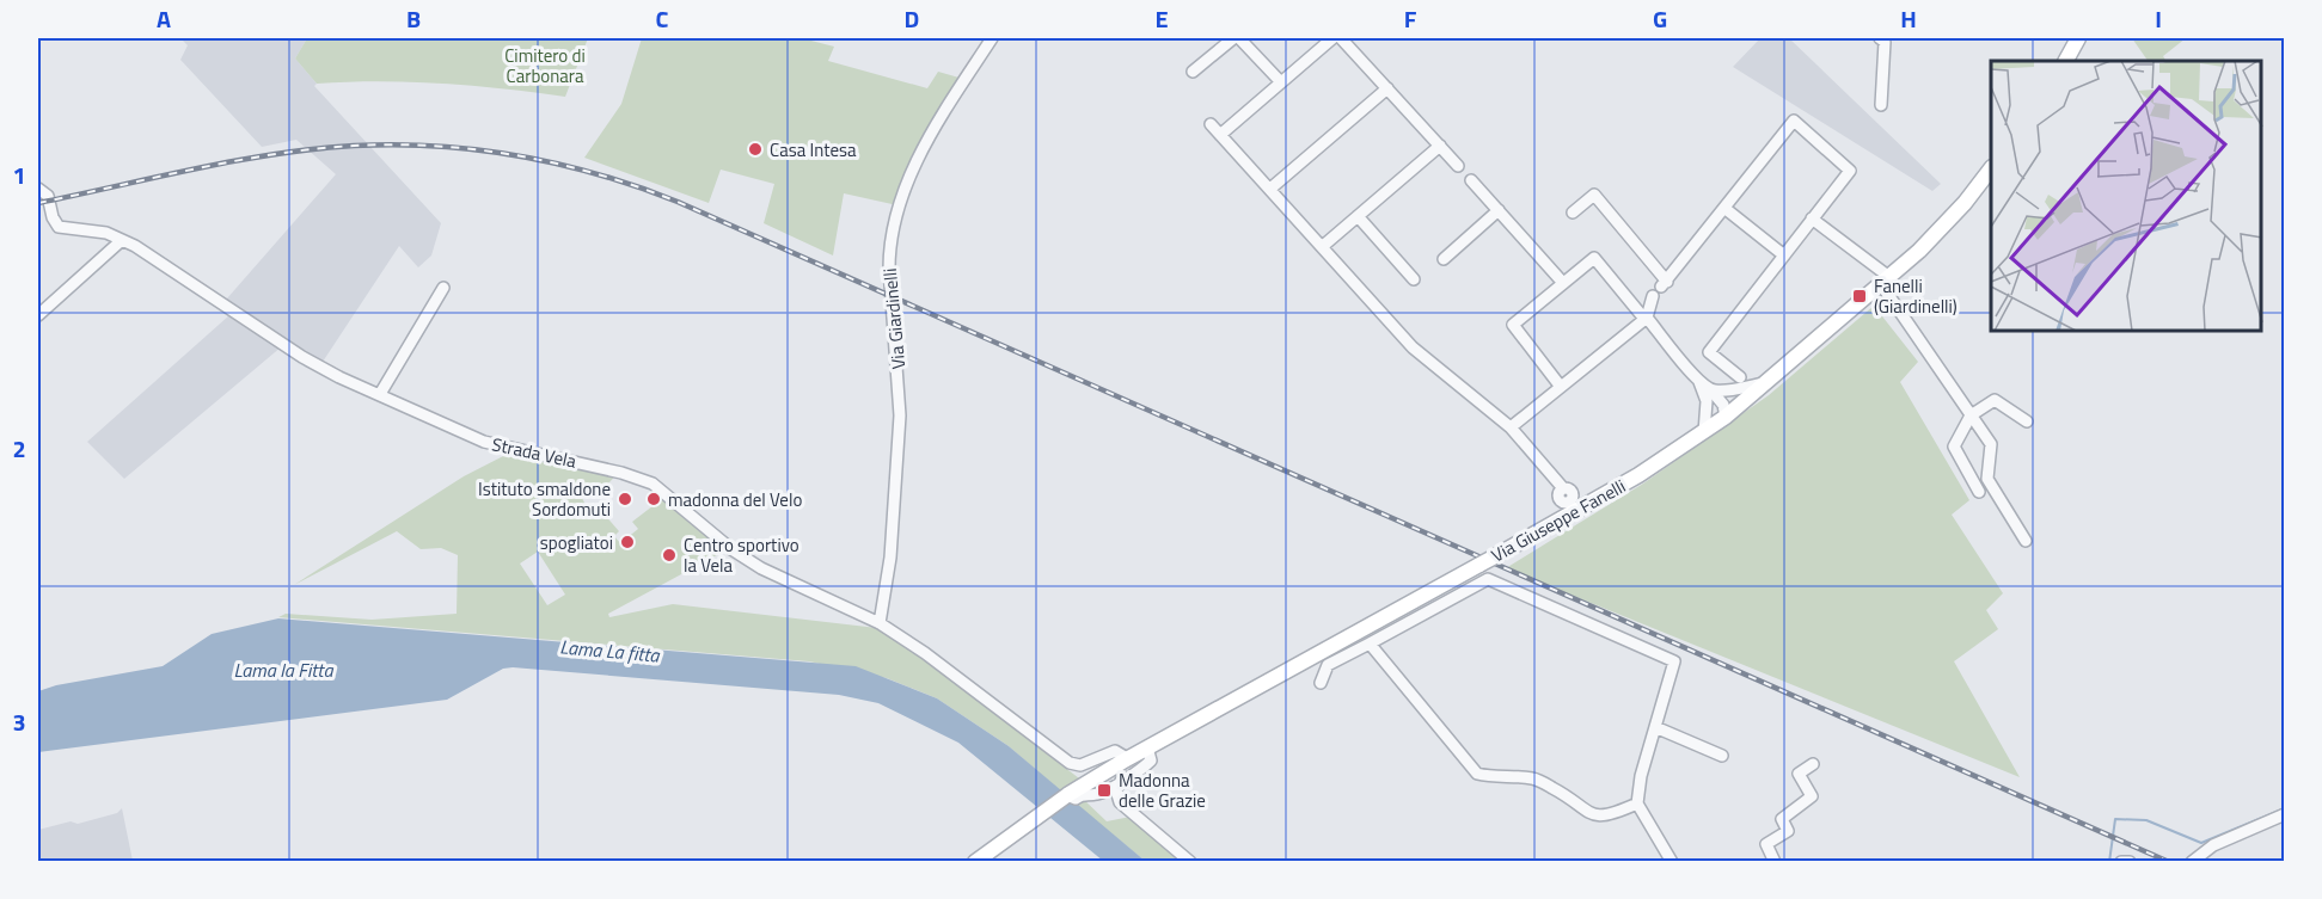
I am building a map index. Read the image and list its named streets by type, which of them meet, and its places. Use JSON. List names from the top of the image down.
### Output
{
  "streets": {
    "main road": ["Via Giuseppe Fanelli"],
    "street": ["Via Giardinelli", "Strada Vela"]
  },
  "crossings": [
    ["Via Giardinelli", "Strada Vela"],
    ["Strada Vela", "Via Giuseppe Fanelli"]
  ],
  "water": ["Lama La fitta", "Lama la Fitta"],
  "parks": ["Cimitero di Carbonara"],
  "places": {
    "other": [
      "Casa Intesa",
      "Istituto smaldone Sordomuti",
      "madonna del Velo",
      "spogliatoi",
      "Centro sportivo la Vela"
    ],
    "transit": ["Fanelli (Giardinelli)", "Madonna delle Grazie"]
  },
  "grid": {
    "columns": [
      "A",
      "B",
      "C",
      "D",
      "E",
      "F",
      "G",
      "H",
      "I"
    ],
    "rows": ["1", "2", "3"]
  }
}
